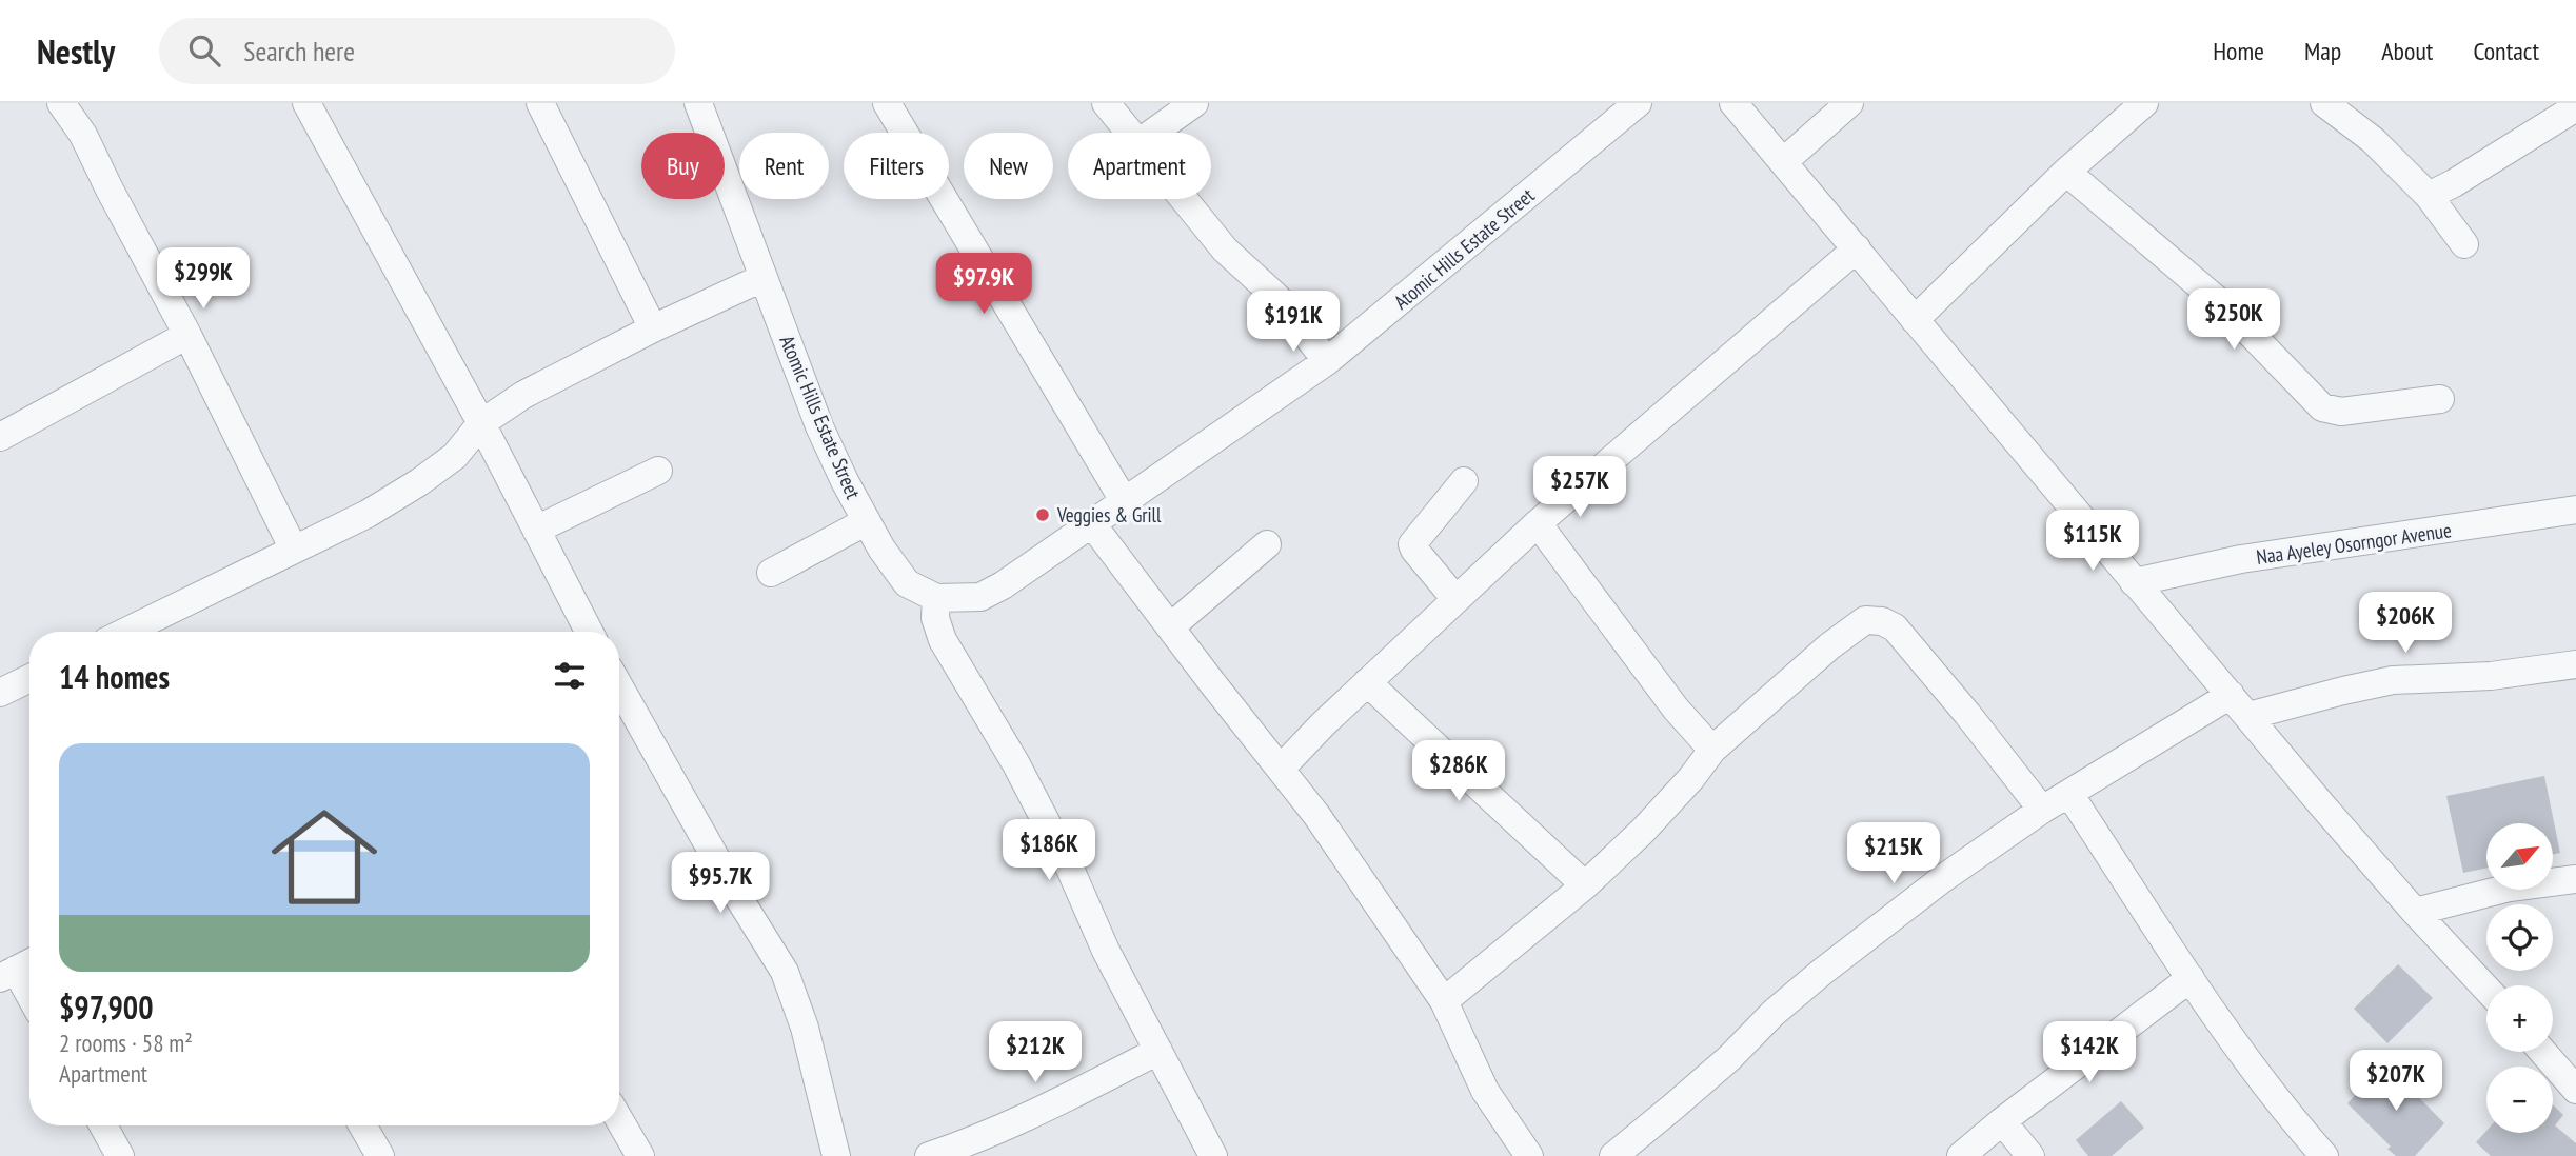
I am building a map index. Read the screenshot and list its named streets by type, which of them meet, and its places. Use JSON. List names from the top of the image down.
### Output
{
  "streets": {
    "street": ["Atomic Hills Estate Street", "Naa Ayeley Osorngor Avenue"]
  },
  "places": ["Veggies & Grill"],
  "north": "top right",
  "page": {
    "header": "Nestly",
    "search": "Search here",
    "nav": [
      "Home",
      "Map",
      "About",
      "Contact"
    ],
    "chip": [
      "Buy",
      "Rent",
      "Filters",
      "New",
      "Apartment"
    ],
    "price": [
      "$299K",
      "$97.9K",
      "$250K",
      "$191K",
      "$257K",
      "$115K",
      "$206K",
      "$286K",
      "$186K",
      "$215K",
      "$95.7K",
      "$212K",
      "$142K",
      "$207K"
    ],
    "heading": "14 homes",
    "list": [
      {
        "name": "$97,900",
        "note": "2 rooms · 58 m² · Apartment"
      }
    ],
    "map_buttons": ["+", "−"]
  }
}
